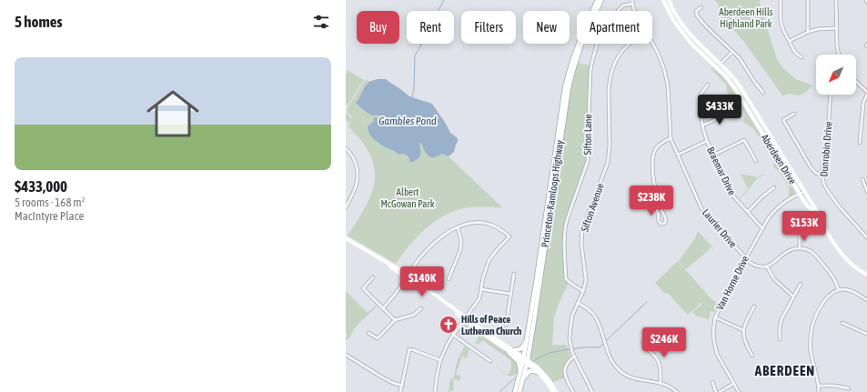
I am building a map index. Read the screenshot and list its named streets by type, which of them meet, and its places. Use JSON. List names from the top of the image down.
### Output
{
  "streets": {
    "main road": ["Aberdeen Drive", "Princeton-Kamloops Highway"],
    "street": [
      "Sifton Lane",
      "Dunrobin Drive",
      "Braemar Drive",
      "Sifton Avenue",
      "Laurier Drive",
      "Van Horne Drive"
    ]
  },
  "crossings": [
    ["Sifton Lane", "Sifton Avenue"],
    ["Sifton Lane", "Laurier Drive"],
    ["Aberdeen Drive", "Van Horne Drive"],
    ["Braemar Drive", "Van Horne Drive"],
    ["Laurier Drive", "Van Horne Drive"]
  ],
  "districts": ["ABERDEEN"],
  "water": ["Gambles Pond"],
  "parks": ["Aberdeen Hills Highland Park", "Albert McGowan Park"],
  "places": {
    "church": ["Hills of Peace Lutheran Church"]
  },
  "north": "bottom left",
  "page": {
    "heading": "5 homes",
    "chip": [
      "Buy",
      "Rent",
      "Filters",
      "New",
      "Apartment"
    ],
    "list": [
      {
        "name": "$433,000",
        "note": "5 rooms · 168 m² · MacIntyre Place"
      }
    ],
    "price": [
      "$433K",
      "$238K",
      "$153K",
      "$140K",
      "$246K"
    ]
  }
}
